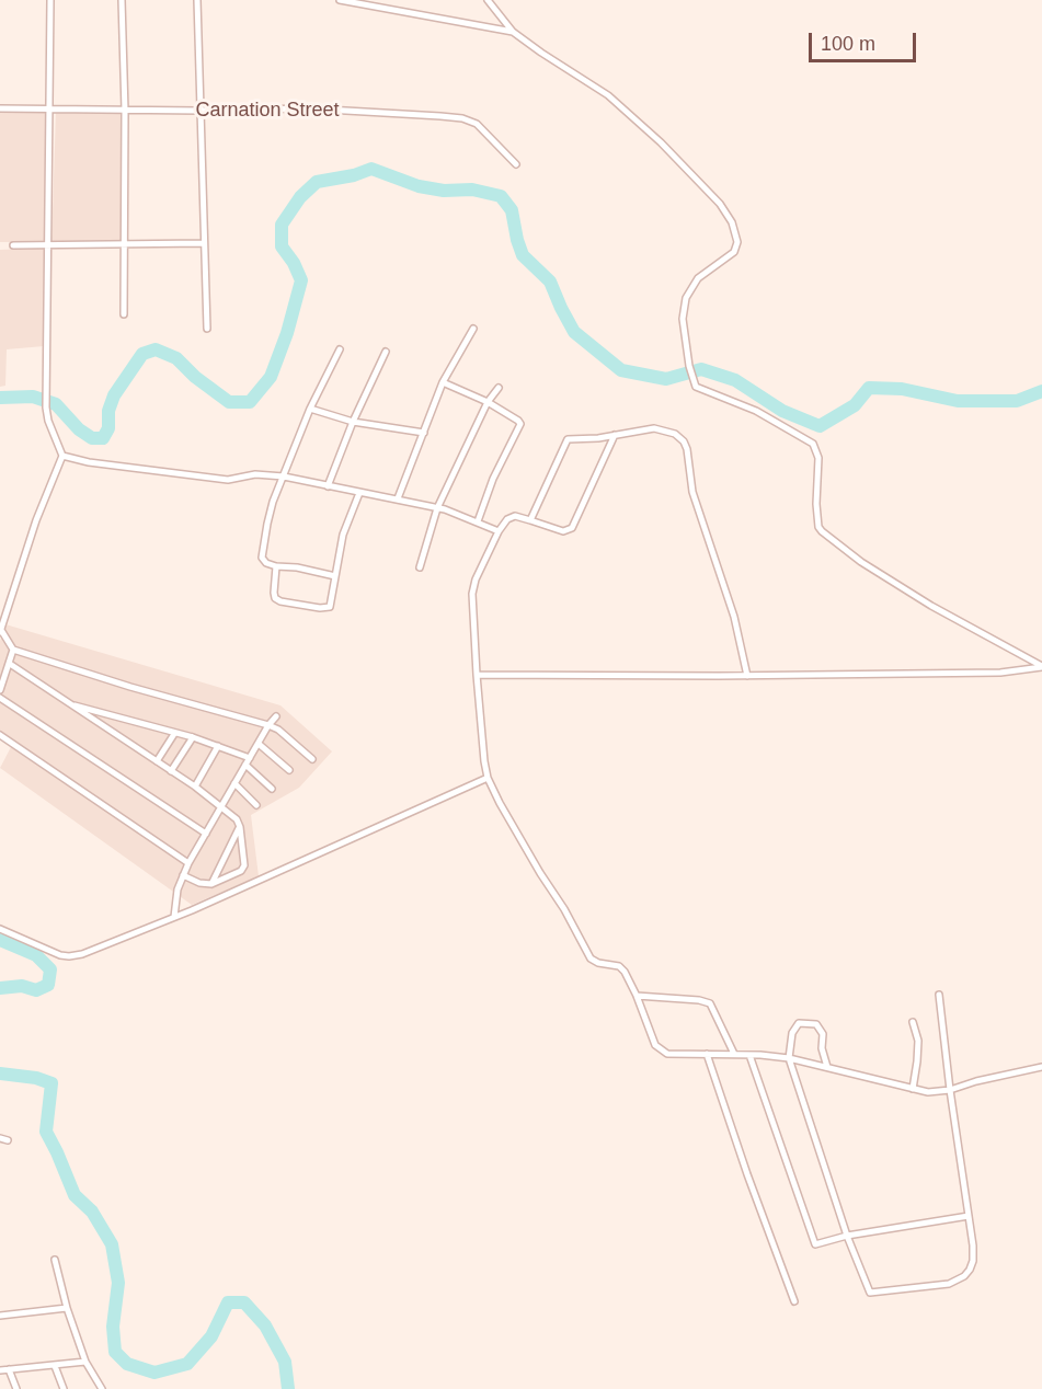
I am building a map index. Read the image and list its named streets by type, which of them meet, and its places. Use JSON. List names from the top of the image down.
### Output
{
  "streets": {
    "street": ["Carnation Street"]
  },
  "scale_bar": "100 m"
}
